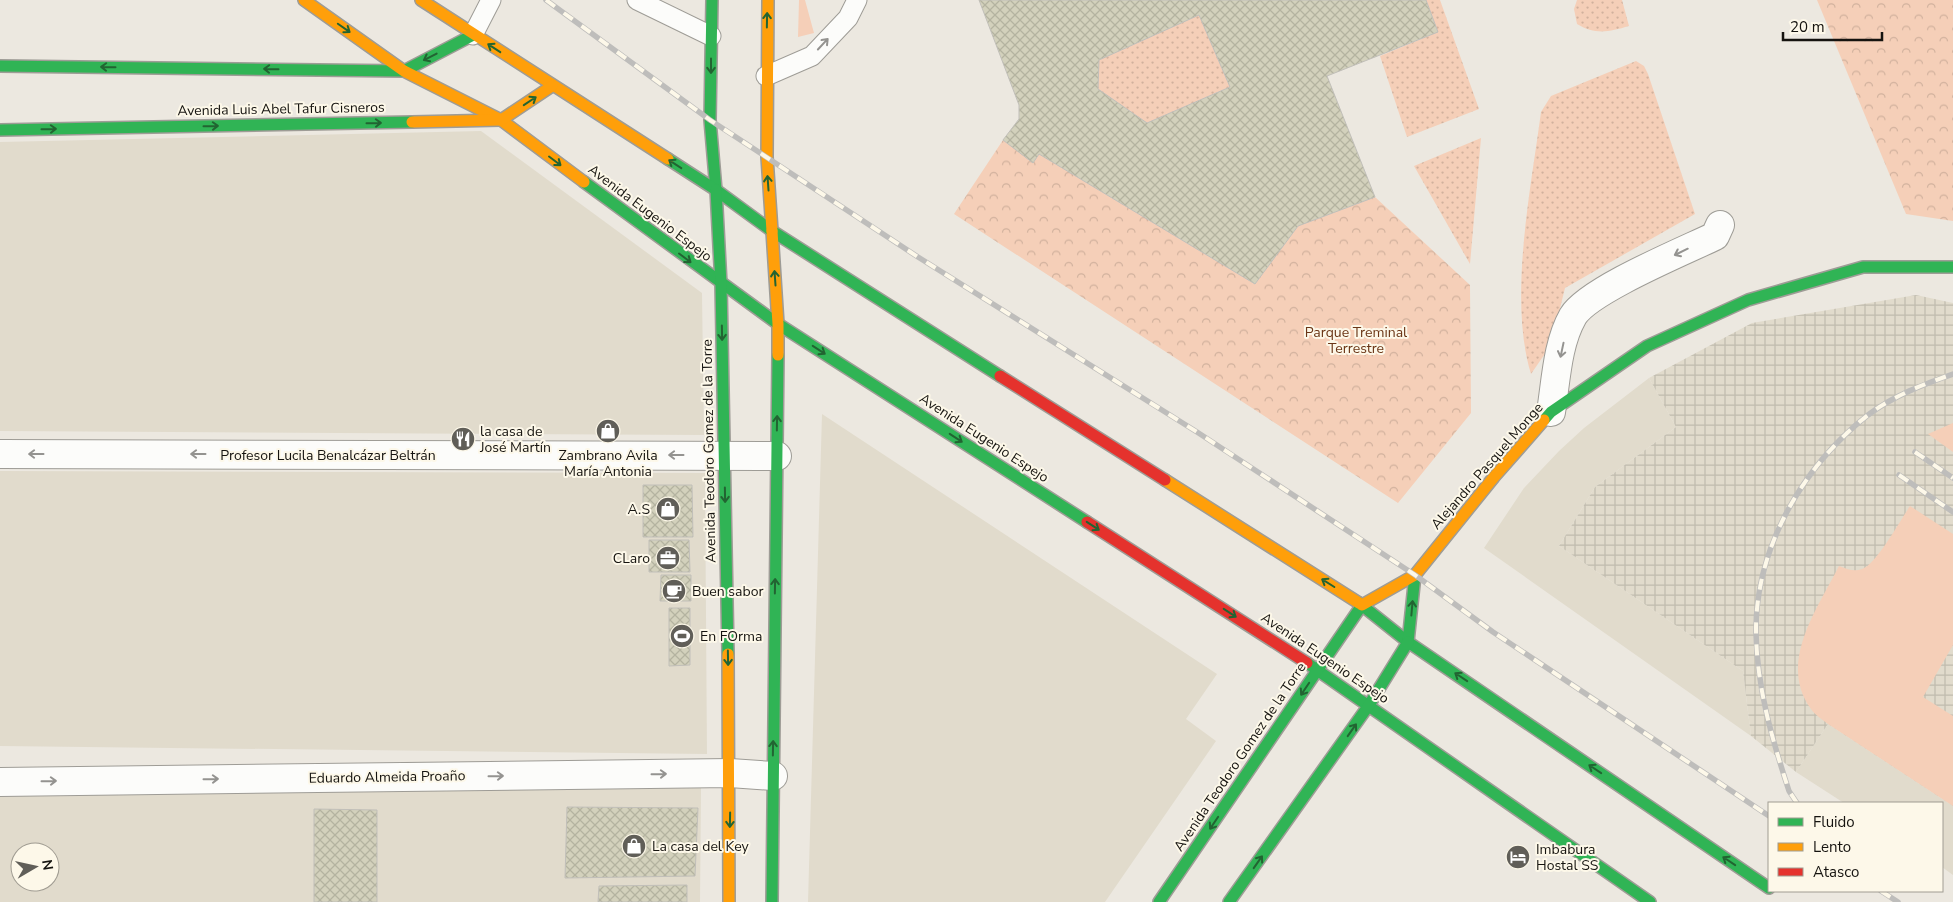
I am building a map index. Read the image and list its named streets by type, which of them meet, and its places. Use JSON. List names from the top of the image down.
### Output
{
  "streets": {
    "main road": [
      "Avenida Luis Abel Tafur Cisneros",
      "Avenida Eugenio Espejo",
      "Avenida Teodoro Gomez de la Torre",
      "Alejandro Pasquel Monge"
    ],
    "street": ["Profesor Lucila Benalcázar Beltrán", "Eduardo Almeida Proaño"]
  },
  "crossings": [
    ["Avenida Luis Abel Tafur Cisneros", "Avenida Eugenio Espejo"],
    ["Avenida Eugenio Espejo", "Avenida Teodoro Gomez de la Torre"],
    ["Avenida Teodoro Gomez de la Torre", "Profesor Lucila Benalcázar Beltrán"],
    ["Avenida Teodoro Gomez de la Torre", "Alejandro Pasquel Monge"],
    ["Avenida Teodoro Gomez de la Torre", "Eduardo Almeida Proaño"]
  ],
  "one_way": ["Profesor Lucila Benalcázar Beltrán", "Eduardo Almeida Proaño"],
  "parks": ["Parque Treminal Terrestre"],
  "places": {
    "shop": ["Zambrano Avila María Antonia", "A.S", "La casa del Key"],
    "restaurant": ["la casa de José Martín"],
    "office": ["CLaro"],
    "cafe": ["Buen sabor"],
    "sports": ["En FOrma"],
    "hotel": ["Imbabura Hostal SS"]
  },
  "legend": ["Fluido", "Lento", "Atasco"],
  "scale_bar": "20 m",
  "north": "right"
}
